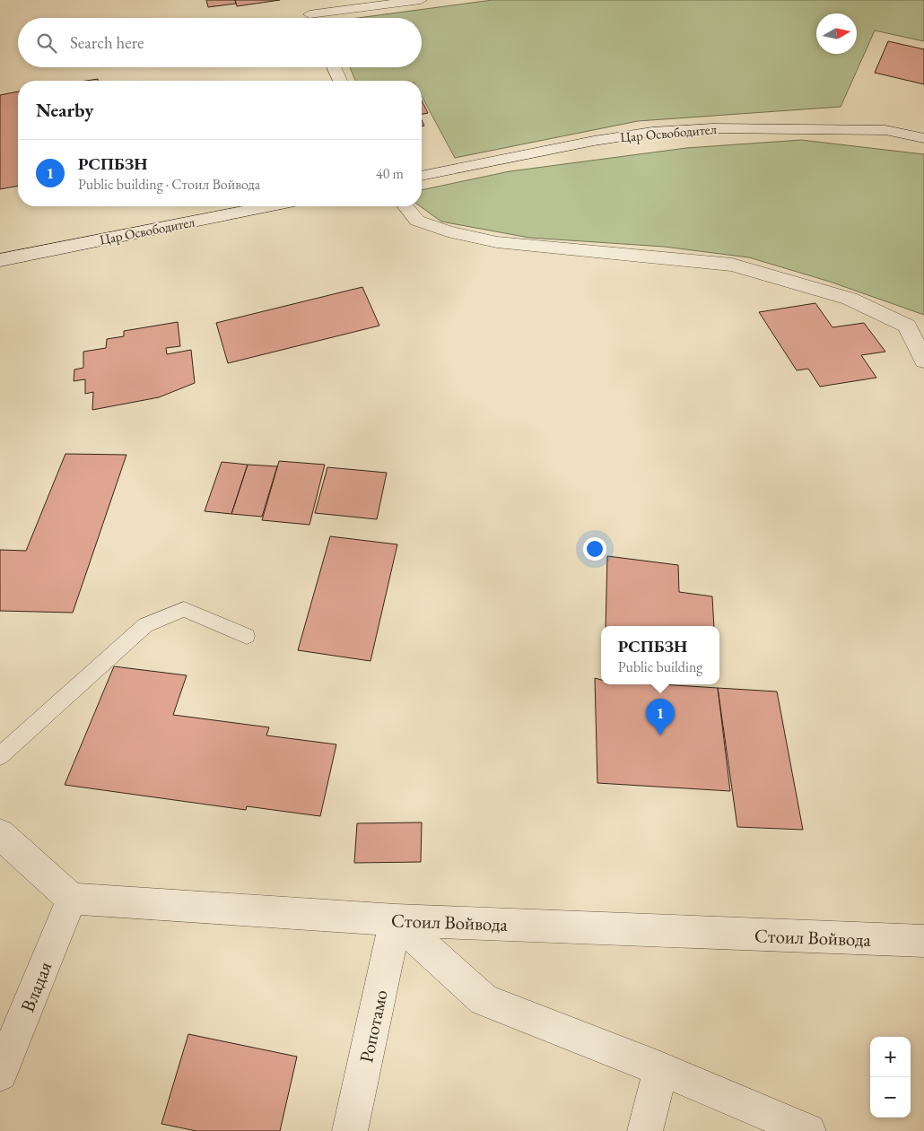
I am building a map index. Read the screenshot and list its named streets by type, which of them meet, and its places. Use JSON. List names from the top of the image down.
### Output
{
  "streets": {
    "street": [
      "Цар Освободител",
      "Стоил Войвода",
      "Владая",
      "Ропотамо"
    ]
  },
  "crossings": [
    ["Стоил Войвода", "Владая"],
    ["Стоил Войвода", "Ропотамо"]
  ],
  "north": "right",
  "page": {
    "search": "Search here",
    "heading": "Nearby",
    "list": [
      {
        "mark": "1",
        "name": "РСПБЗН",
        "note": "Public building · Стоил Войвода",
        "value": "40 m"
      }
    ],
    "popup": ["РСПБЗН", "Public building"],
    "pins": "1",
    "map_buttons": ["+", "−"]
  }
}
